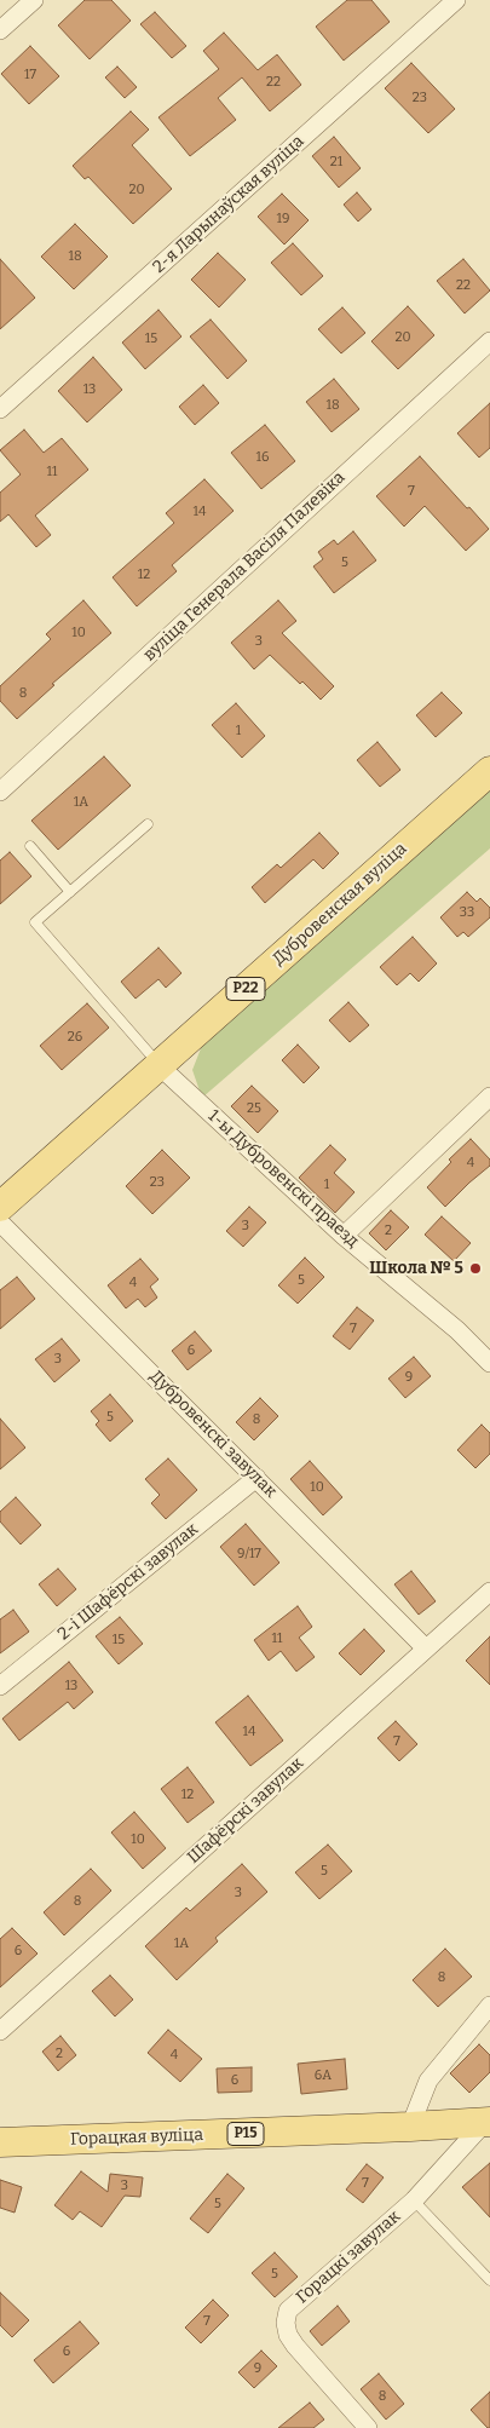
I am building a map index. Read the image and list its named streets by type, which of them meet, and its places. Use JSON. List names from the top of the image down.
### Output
{
  "streets": {
    "main road": [
      "Дубровенская вуліца",
      "Р22",
      "Р15",
      "Горацкая вуліца"
    ],
    "street": [
      "2-я Ларынаўская вуліца",
      "вуліца Генерала Васіля Палевіка",
      "1-ы Дубровенскі праезд",
      "Дубровенскі завулак",
      "2-і Шафёрскі завулак",
      "Шафёрскі завулак",
      "Горацкі завулак"
    ]
  },
  "crossings": [
    ["Дубровенская вуліца", "1-ы Дубровенскі праезд"],
    ["Дубровенскі завулак", "2-і Шафёрскі завулак"],
    ["Дубровенскі завулак", "Шафёрскі завулак"],
    ["Горацкая вуліца", "Горацкі завулак"]
  ],
  "places": ["Школа № 5"],
  "house_numbers": [
    "17",
    "22",
    "23",
    "21",
    "20",
    "19",
    "18",
    "22",
    "20",
    "15",
    "13",
    "18",
    "16",
    "11",
    "7",
    "14",
    "5",
    "12",
    "10",
    "3",
    "8",
    "1",
    "1А",
    "33",
    "26",
    "25",
    "4",
    "23",
    "1",
    "3",
    "2",
    "5",
    "4",
    "7",
    "6",
    "3",
    "9",
    "5",
    "8",
    "10",
    "9/17",
    "11",
    "15",
    "13",
    "14",
    "7",
    "12",
    "10",
    "5",
    "3",
    "8",
    "1А",
    "6",
    "8",
    "2",
    "4",
    "6А",
    "6",
    "7",
    "3",
    "5",
    "5",
    "7",
    "6",
    "9",
    "8"
  ]
}
